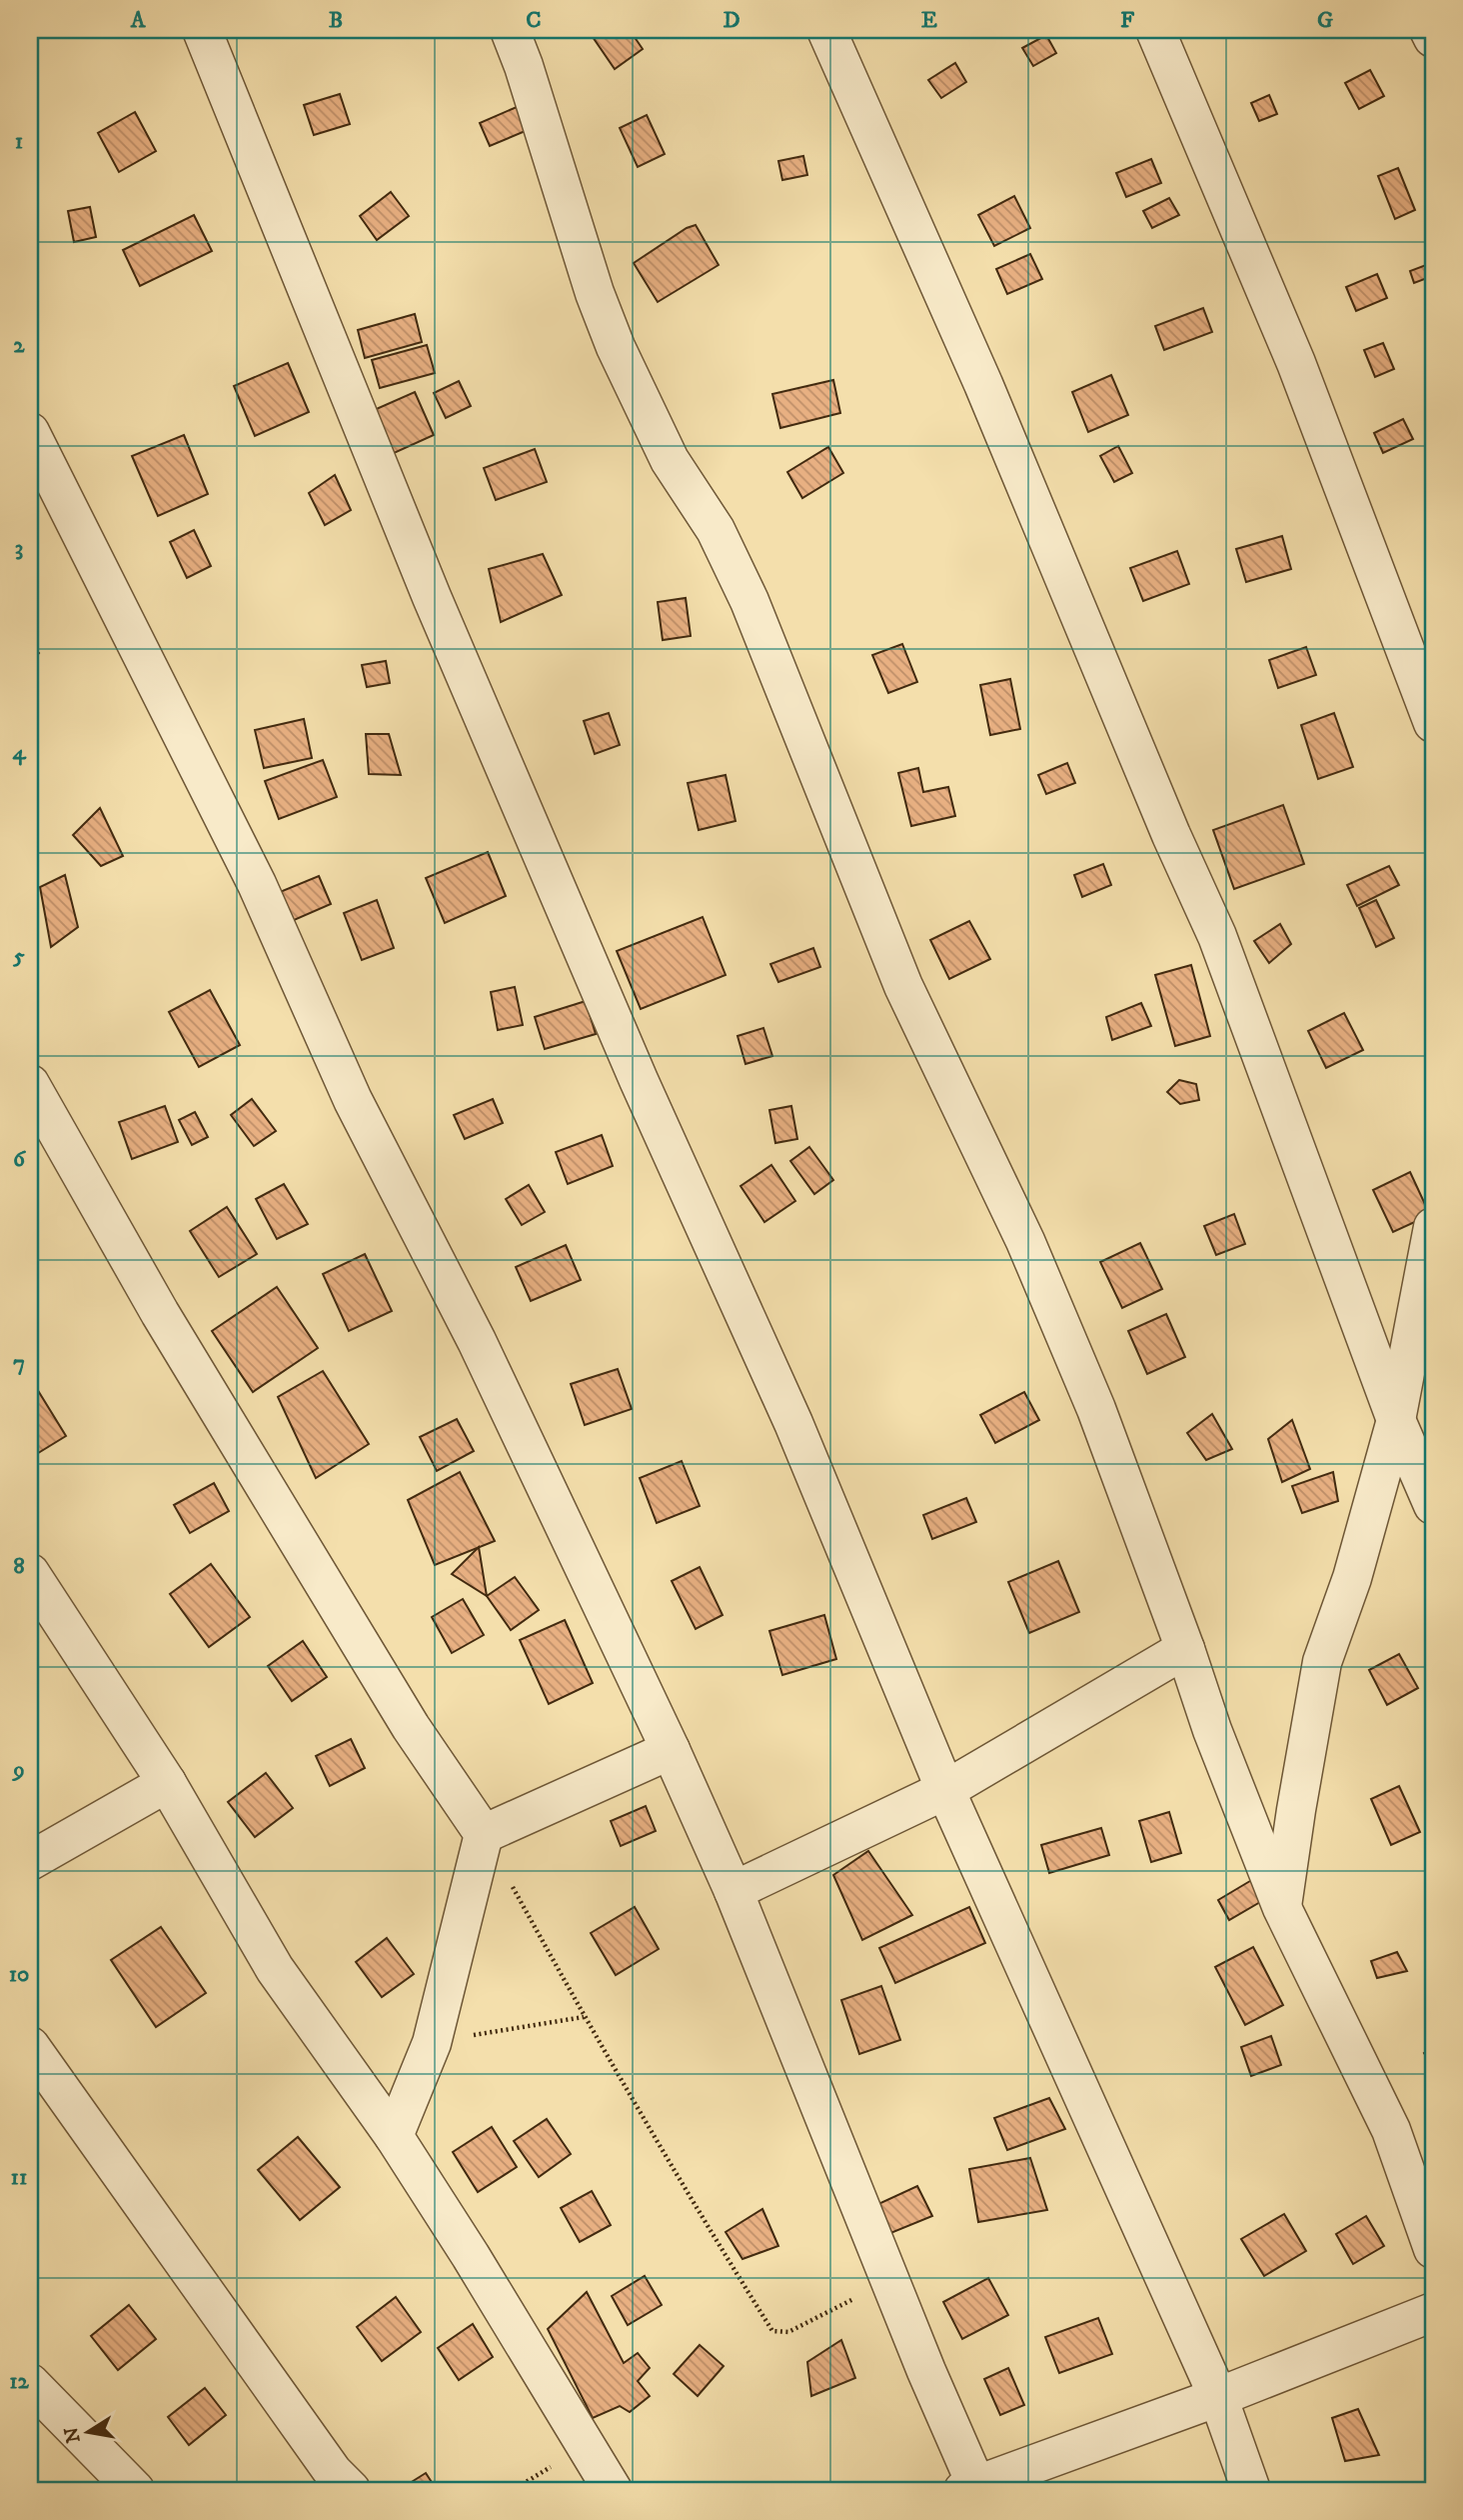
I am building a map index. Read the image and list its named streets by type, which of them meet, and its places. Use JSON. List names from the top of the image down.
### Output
{
  "north": "left",
  "grid": {
    "columns": [
      "A",
      "B",
      "C",
      "D",
      "E",
      "F",
      "G"
    ],
    "rows": [
      "1",
      "2",
      "3",
      "4",
      "5",
      "6",
      "7",
      "8",
      "9",
      "10",
      "11",
      "12"
    ]
  }
}
